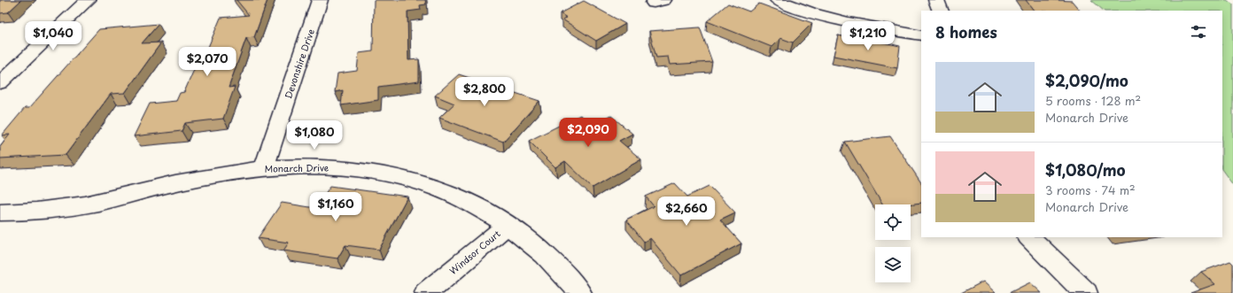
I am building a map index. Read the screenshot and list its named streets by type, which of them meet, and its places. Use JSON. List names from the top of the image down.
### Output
{
  "streets": {
    "street": ["Devonshire Drive", "Monarch Drive", "Windsor Court"]
  },
  "crossings": [
    ["Devonshire Drive", "Monarch Drive"],
    ["Monarch Drive", "Windsor Court"]
  ],
  "page": {
    "heading": "8 homes",
    "price": [
      "$1,040",
      "$1,210",
      "$2,070",
      "$2,800",
      "$2,090",
      "$1,080",
      "$1,160",
      "$2,660"
    ],
    "list": [
      {
        "name": "$2,090/mo",
        "note": "5 rooms · 128 m² · Monarch Drive"
      },
      {
        "name": "$1,080/mo",
        "note": "3 rooms · 74 m² · Monarch Drive"
      }
    ]
  }
}
